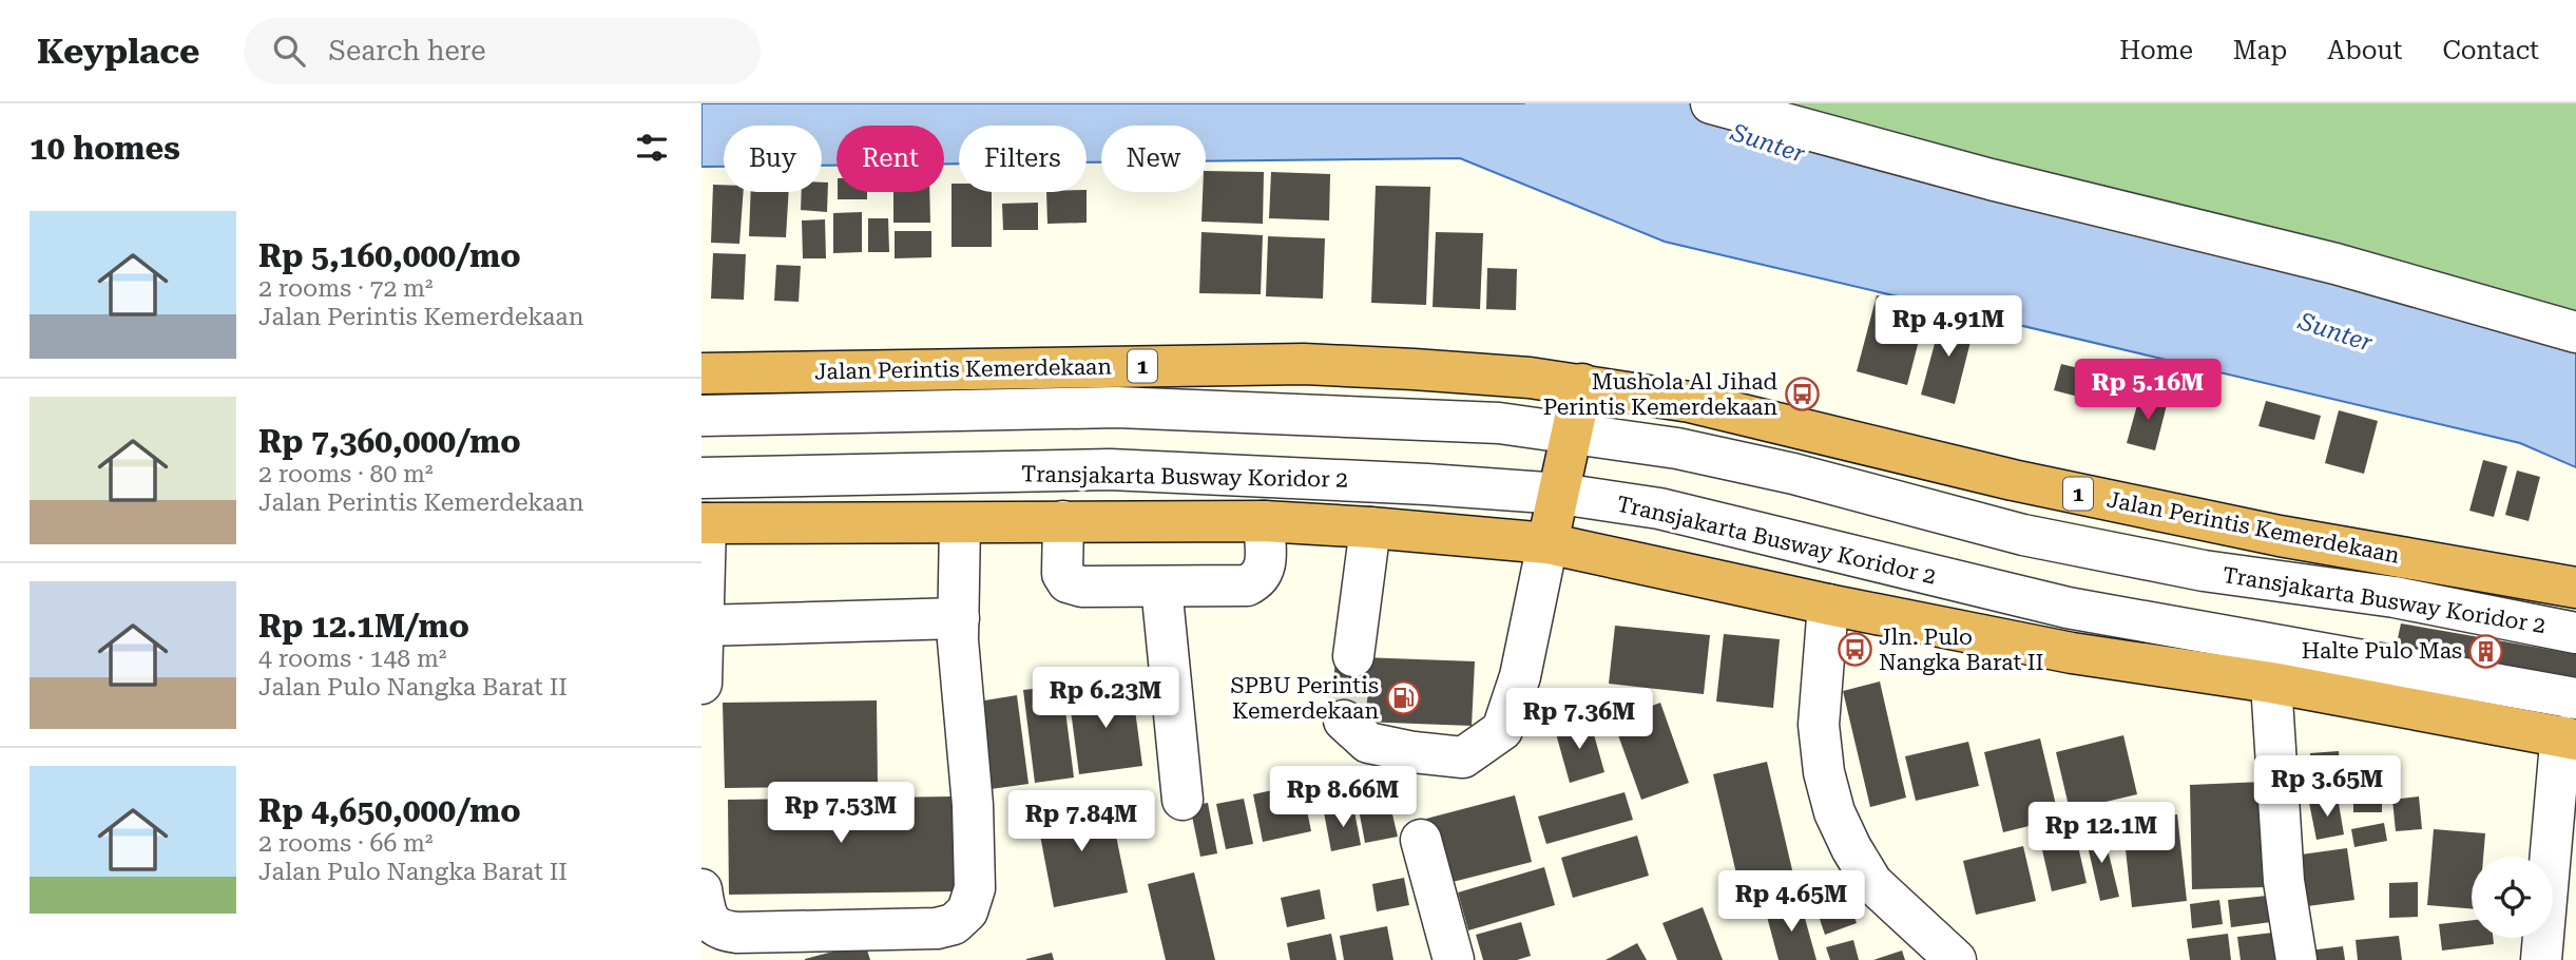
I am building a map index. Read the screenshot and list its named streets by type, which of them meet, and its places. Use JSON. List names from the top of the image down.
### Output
{
  "streets": {
    "highway": ["1", "Jalan Perintis Kemerdekaan"],
    "street": ["Transjakarta Busway Koridor 2"]
  },
  "water": ["Sunter"],
  "places": {
    "bus stop": ["Mushola Al Jihad Perintis Kemerdekaan", "Jln. Pulo Nangka Barat II"],
    "building": ["Halte Pulo Mas"],
    "fuel station": ["SPBU Perintis Kemerdekaan"]
  },
  "page": {
    "header": "Keyplace",
    "search": "Search here",
    "nav": [
      "Home",
      "Map",
      "About",
      "Contact"
    ],
    "heading": "10 homes",
    "chip": [
      "Buy",
      "Rent",
      "Filters",
      "New"
    ],
    "list": [
      {
        "name": "Rp 5,160,000/mo",
        "note": "2 rooms · 72 m² · Jalan Perintis Kemerdekaan"
      },
      {
        "name": "Rp 7,360,000/mo",
        "note": "2 rooms · 80 m² · Jalan Perintis Kemerdekaan"
      },
      {
        "name": "Rp 12.1M/mo",
        "note": "4 rooms · 148 m² · Jalan Pulo Nangka Barat II"
      },
      {
        "name": "Rp 4,650,000/mo",
        "note": "2 rooms · 66 m² · Jalan Pulo Nangka Barat II"
      }
    ],
    "price": [
      "Rp 4.91M",
      "Rp 5.16M",
      "Rp 6.23M",
      "Rp 7.36M",
      "Rp 3.65M",
      "Rp 8.66M",
      "Rp 7.53M",
      "Rp 7.84M",
      "Rp 12.1M",
      "Rp 4.65M"
    ]
  }
}
